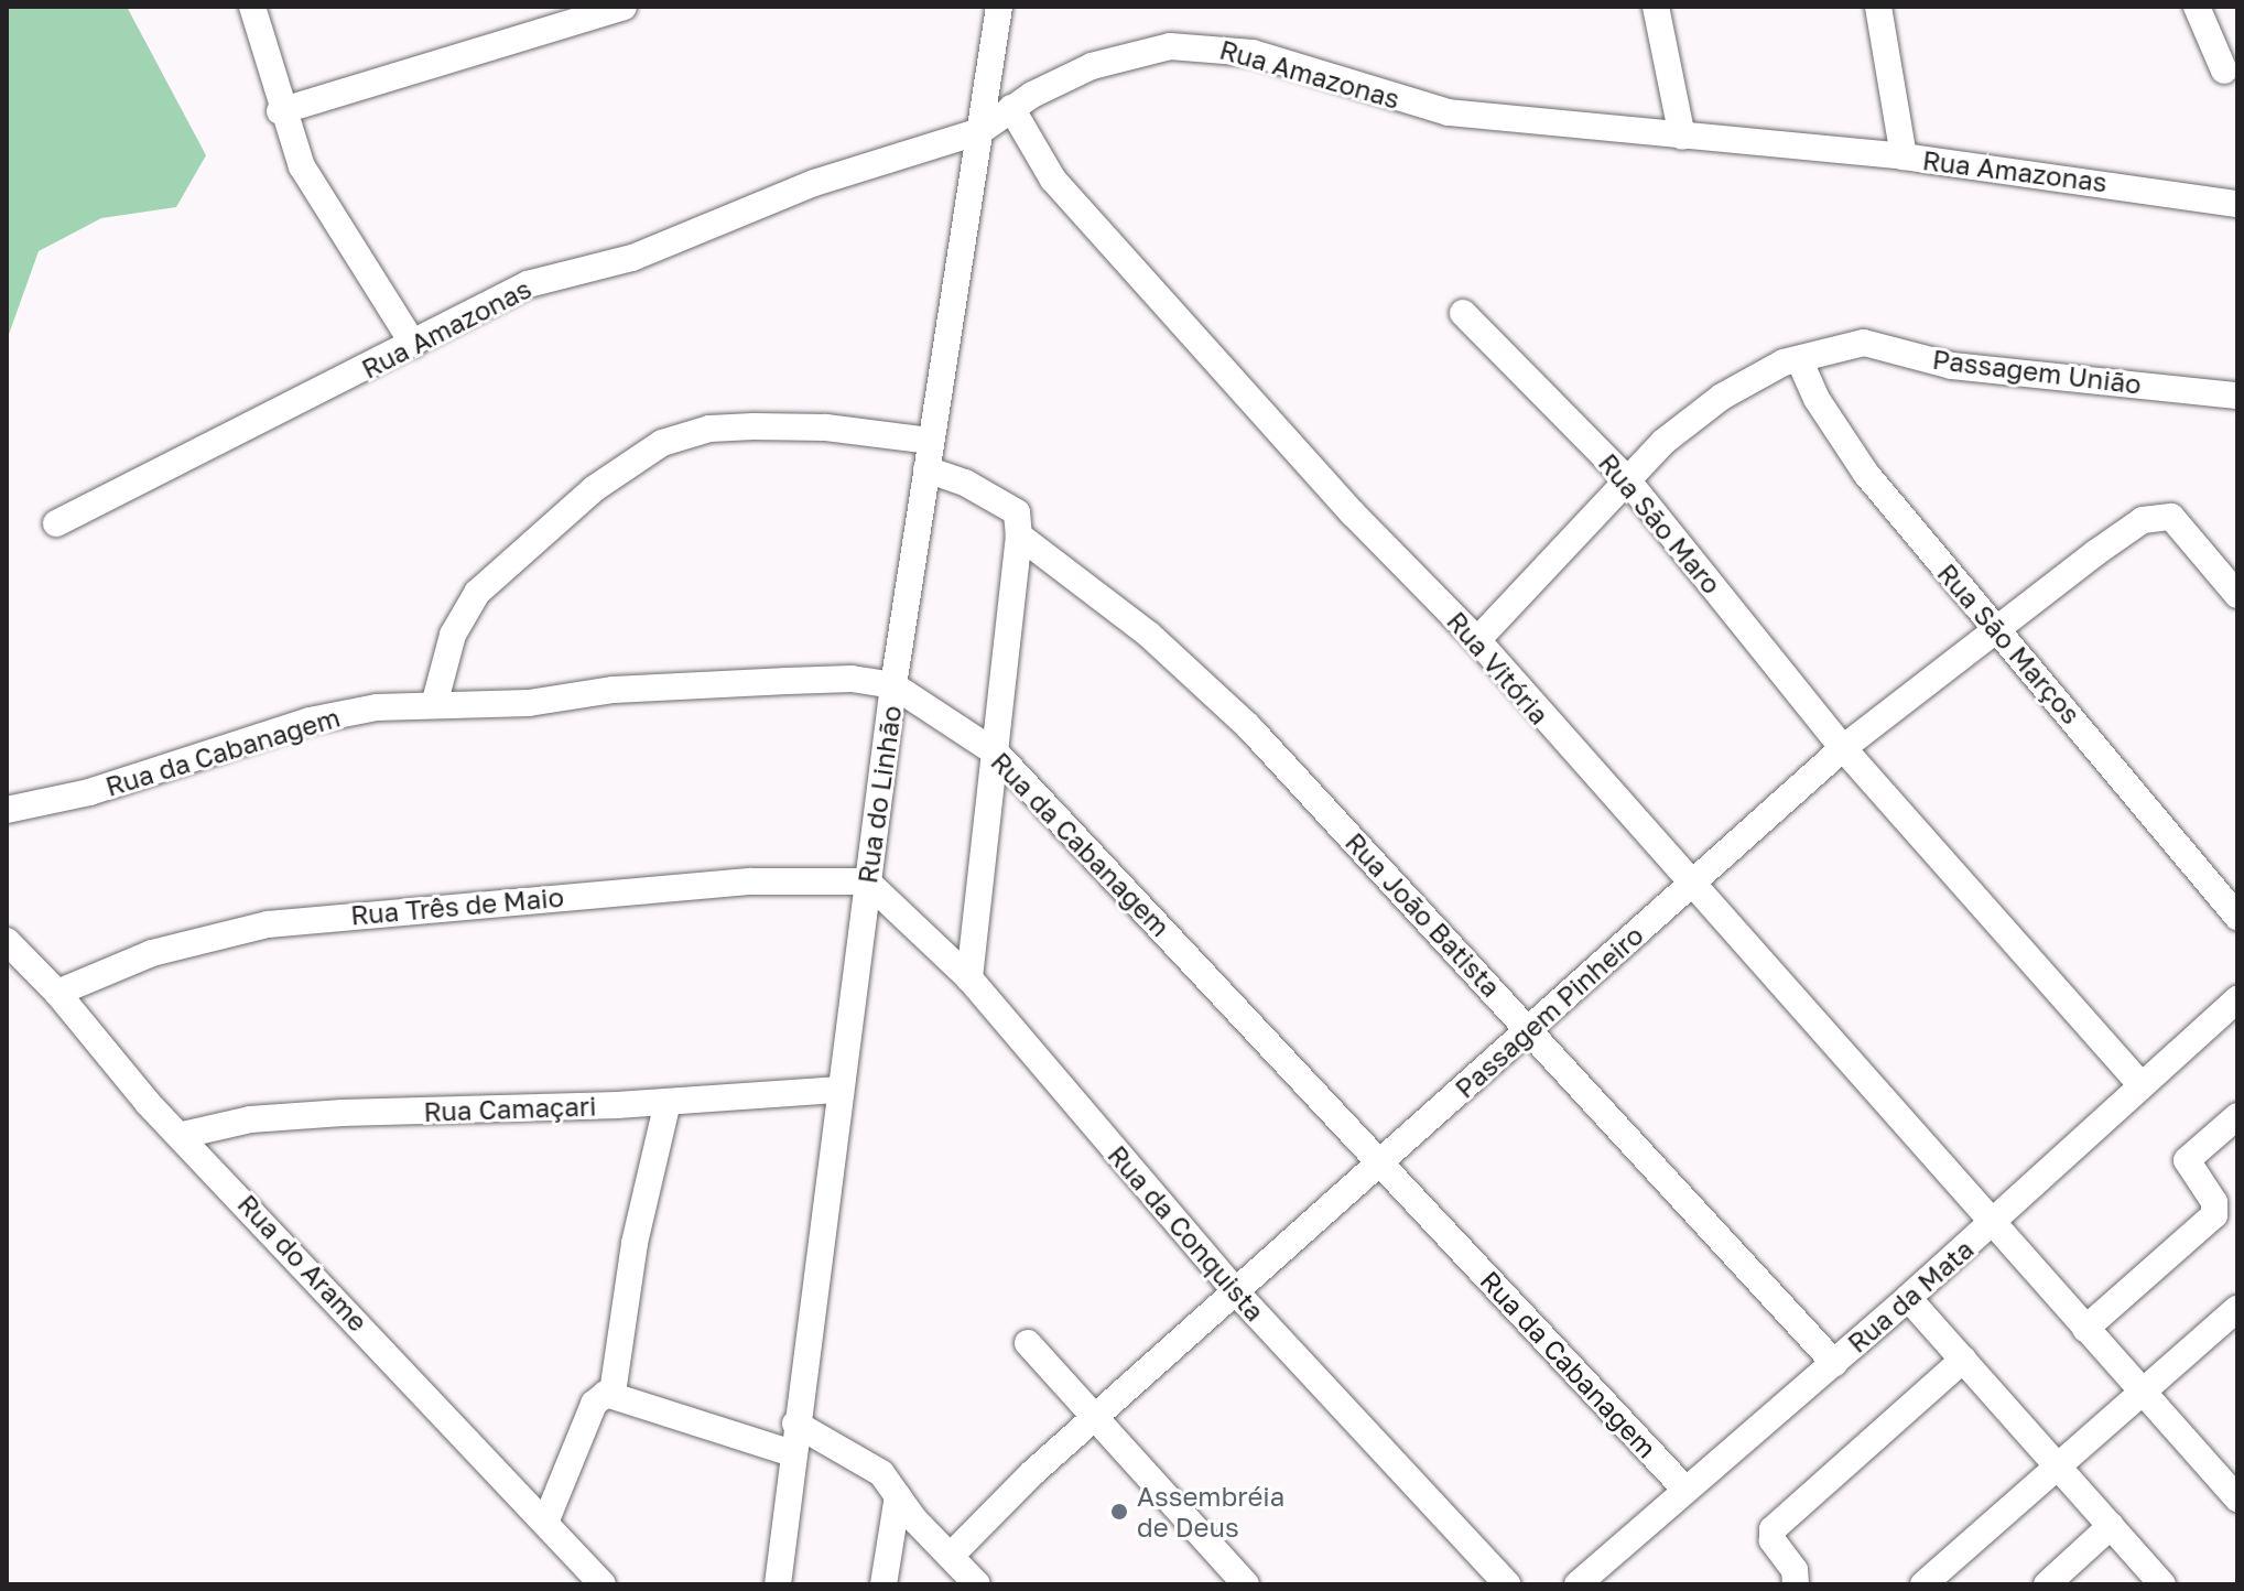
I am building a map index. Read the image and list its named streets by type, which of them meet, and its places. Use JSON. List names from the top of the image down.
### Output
{
  "streets": {
    "street": [
      "Rua Amazonas",
      "Passagem União",
      "Rua São Maro",
      "Rua São Marços",
      "Rua Vitória",
      "Rua da Cabanagem",
      "Rua do Linhão",
      "Rua Três de Maio",
      "Rua João Batista",
      "Passagem Pinheiro",
      "Rua Camaçari",
      "Rua da Conquista",
      "Rua do Arame",
      "Rua da Mata"
    ]
  },
  "crossings": [
    ["Rua Amazonas", "Rua Vitória"],
    ["Rua Amazonas", "Rua do Linhão"],
    ["Passagem União", "Rua São Maro"],
    ["Passagem União", "Rua São Marços"],
    ["Passagem União", "Rua Vitória"],
    ["Rua São Maro", "Passagem Pinheiro"],
    ["Rua São Maro", "Rua da Mata"],
    ["Rua São Marços", "Passagem Pinheiro"],
    ["Rua Vitória", "Passagem Pinheiro"],
    ["Rua Vitória", "Rua da Mata"],
    ["Rua da Cabanagem", "Rua do Linhão"],
    ["Rua da Cabanagem", "Passagem Pinheiro"],
    ["Rua da Cabanagem", "Rua da Mata"],
    ["Rua do Linhão", "Rua Três de Maio"],
    ["Rua do Linhão", "Rua João Batista"],
    ["Rua do Linhão", "Rua Camaçari"],
    ["Rua do Linhão", "Rua da Conquista"],
    ["Rua Três de Maio", "Rua da Conquista"],
    ["Rua Três de Maio", "Rua do Arame"],
    ["Rua João Batista", "Passagem Pinheiro"],
    ["Rua João Batista", "Rua da Mata"],
    ["Passagem Pinheiro", "Rua da Conquista"],
    ["Rua Camaçari", "Rua do Arame"]
  ],
  "places": ["Assembréia de Deus"]
}
